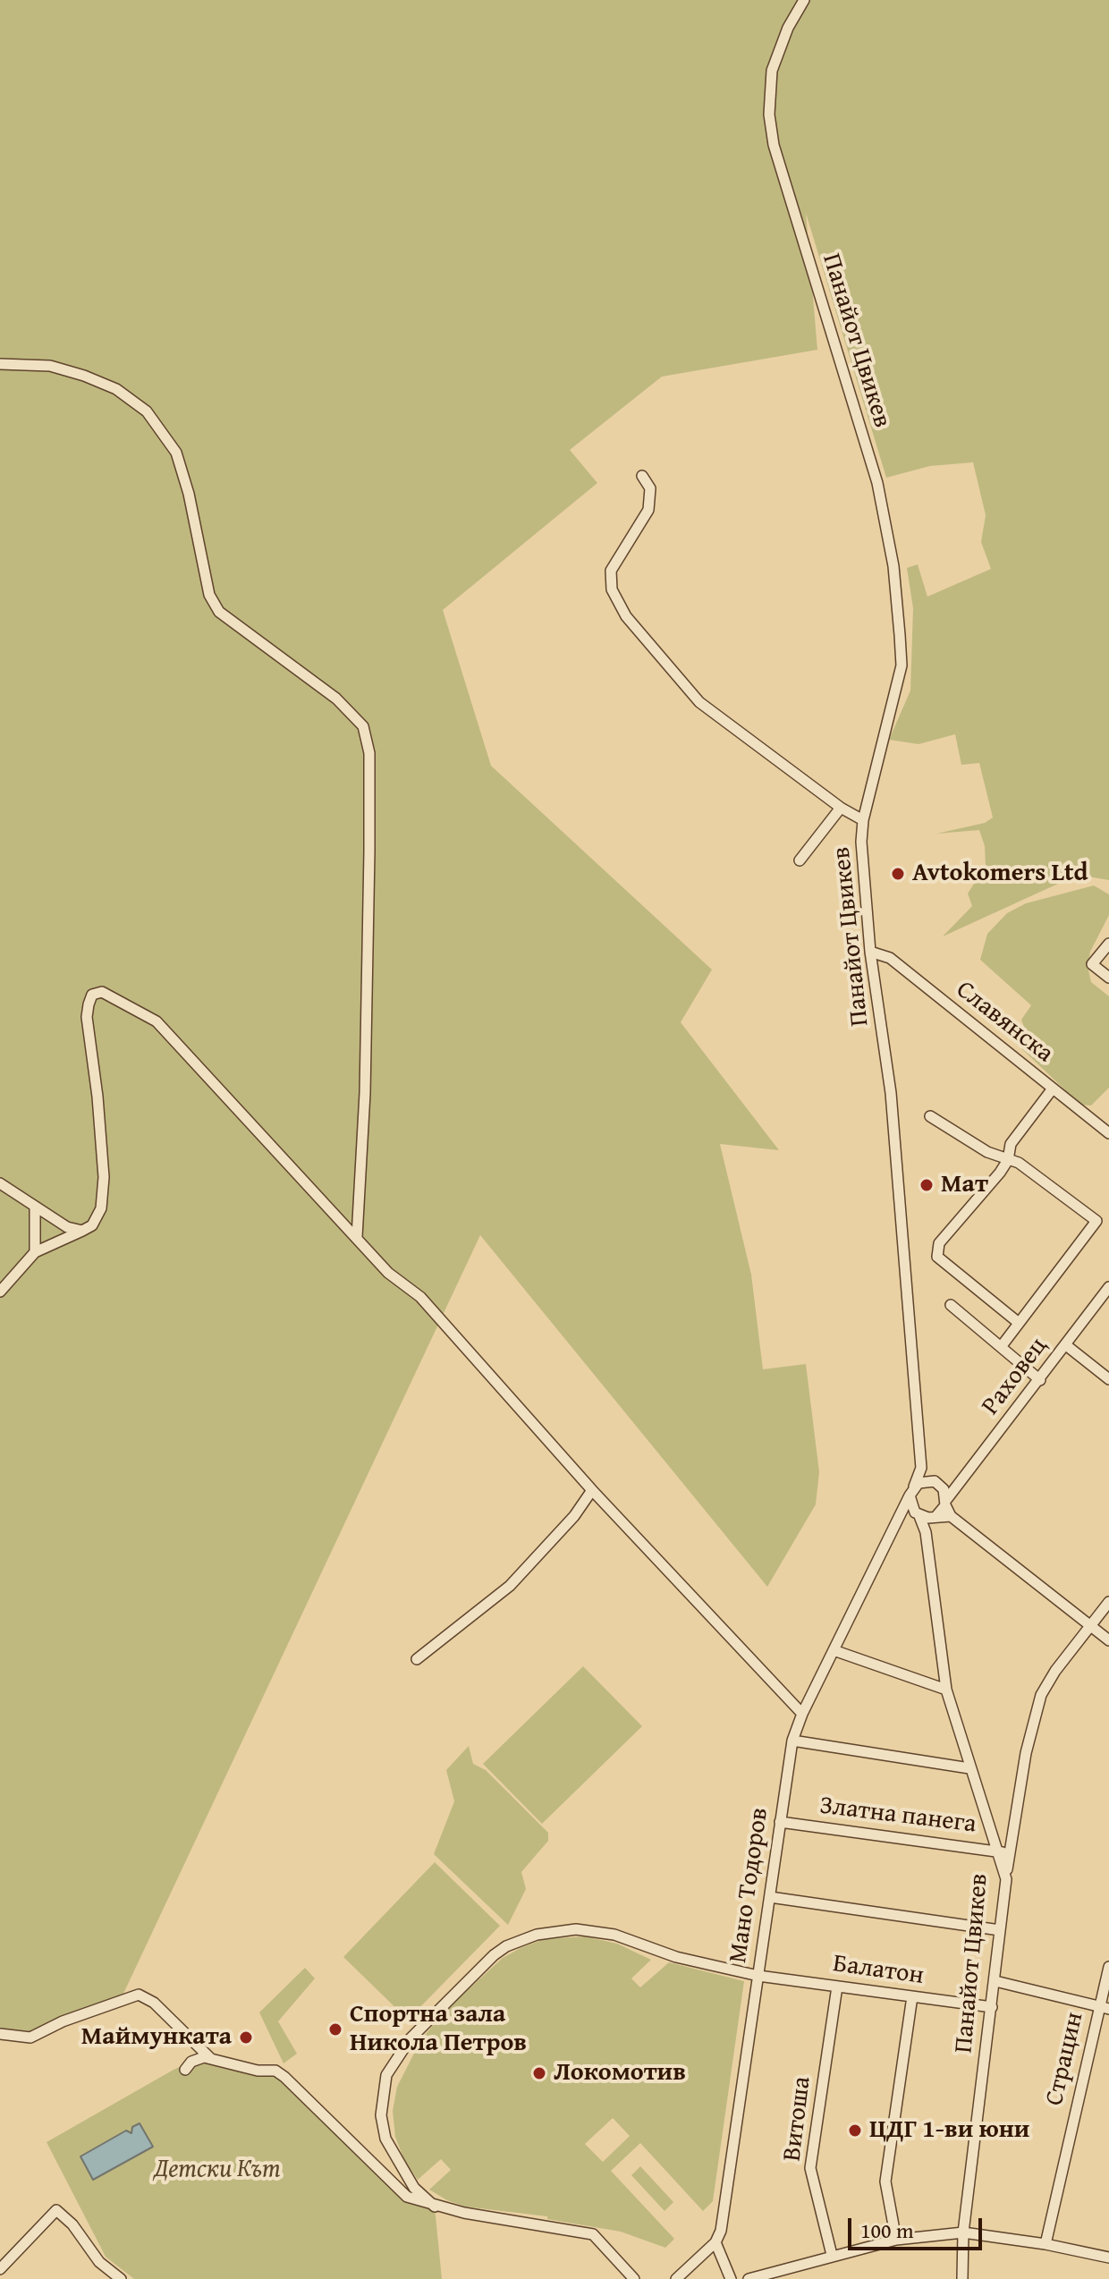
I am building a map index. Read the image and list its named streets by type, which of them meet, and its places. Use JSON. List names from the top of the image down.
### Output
{
  "streets": {
    "street": [
      "Панайот Цвикев",
      "Славянска",
      "Раховец",
      "Златна панега",
      "Мано Тодоров",
      "Балатон",
      "Страцин",
      "Витоша"
    ]
  },
  "crossings": [
    ["Панайот Цвикев", "Славянска"],
    ["Панайот Цвикев", "Раховец"],
    ["Панайот Цвикев", "Златна панега"],
    ["Панайот Цвикев", "Мано Тодоров"],
    ["Панайот Цвикев", "Балатон"],
    ["Раховец", "Мано Тодоров"],
    ["Златна панега", "Мано Тодоров"],
    ["Мано Тодоров", "Балатон"],
    ["Балатон", "Витоша"]
  ],
  "parks": ["Детски Кът"],
  "places": [
    "Avtokomers Ltd",
    "Мат",
    "Спортна зала Никола Петров",
    "Маймунката",
    "Локомотив",
    "ЦДГ 1-ви юни"
  ],
  "scale_bar": "100 m"
}
